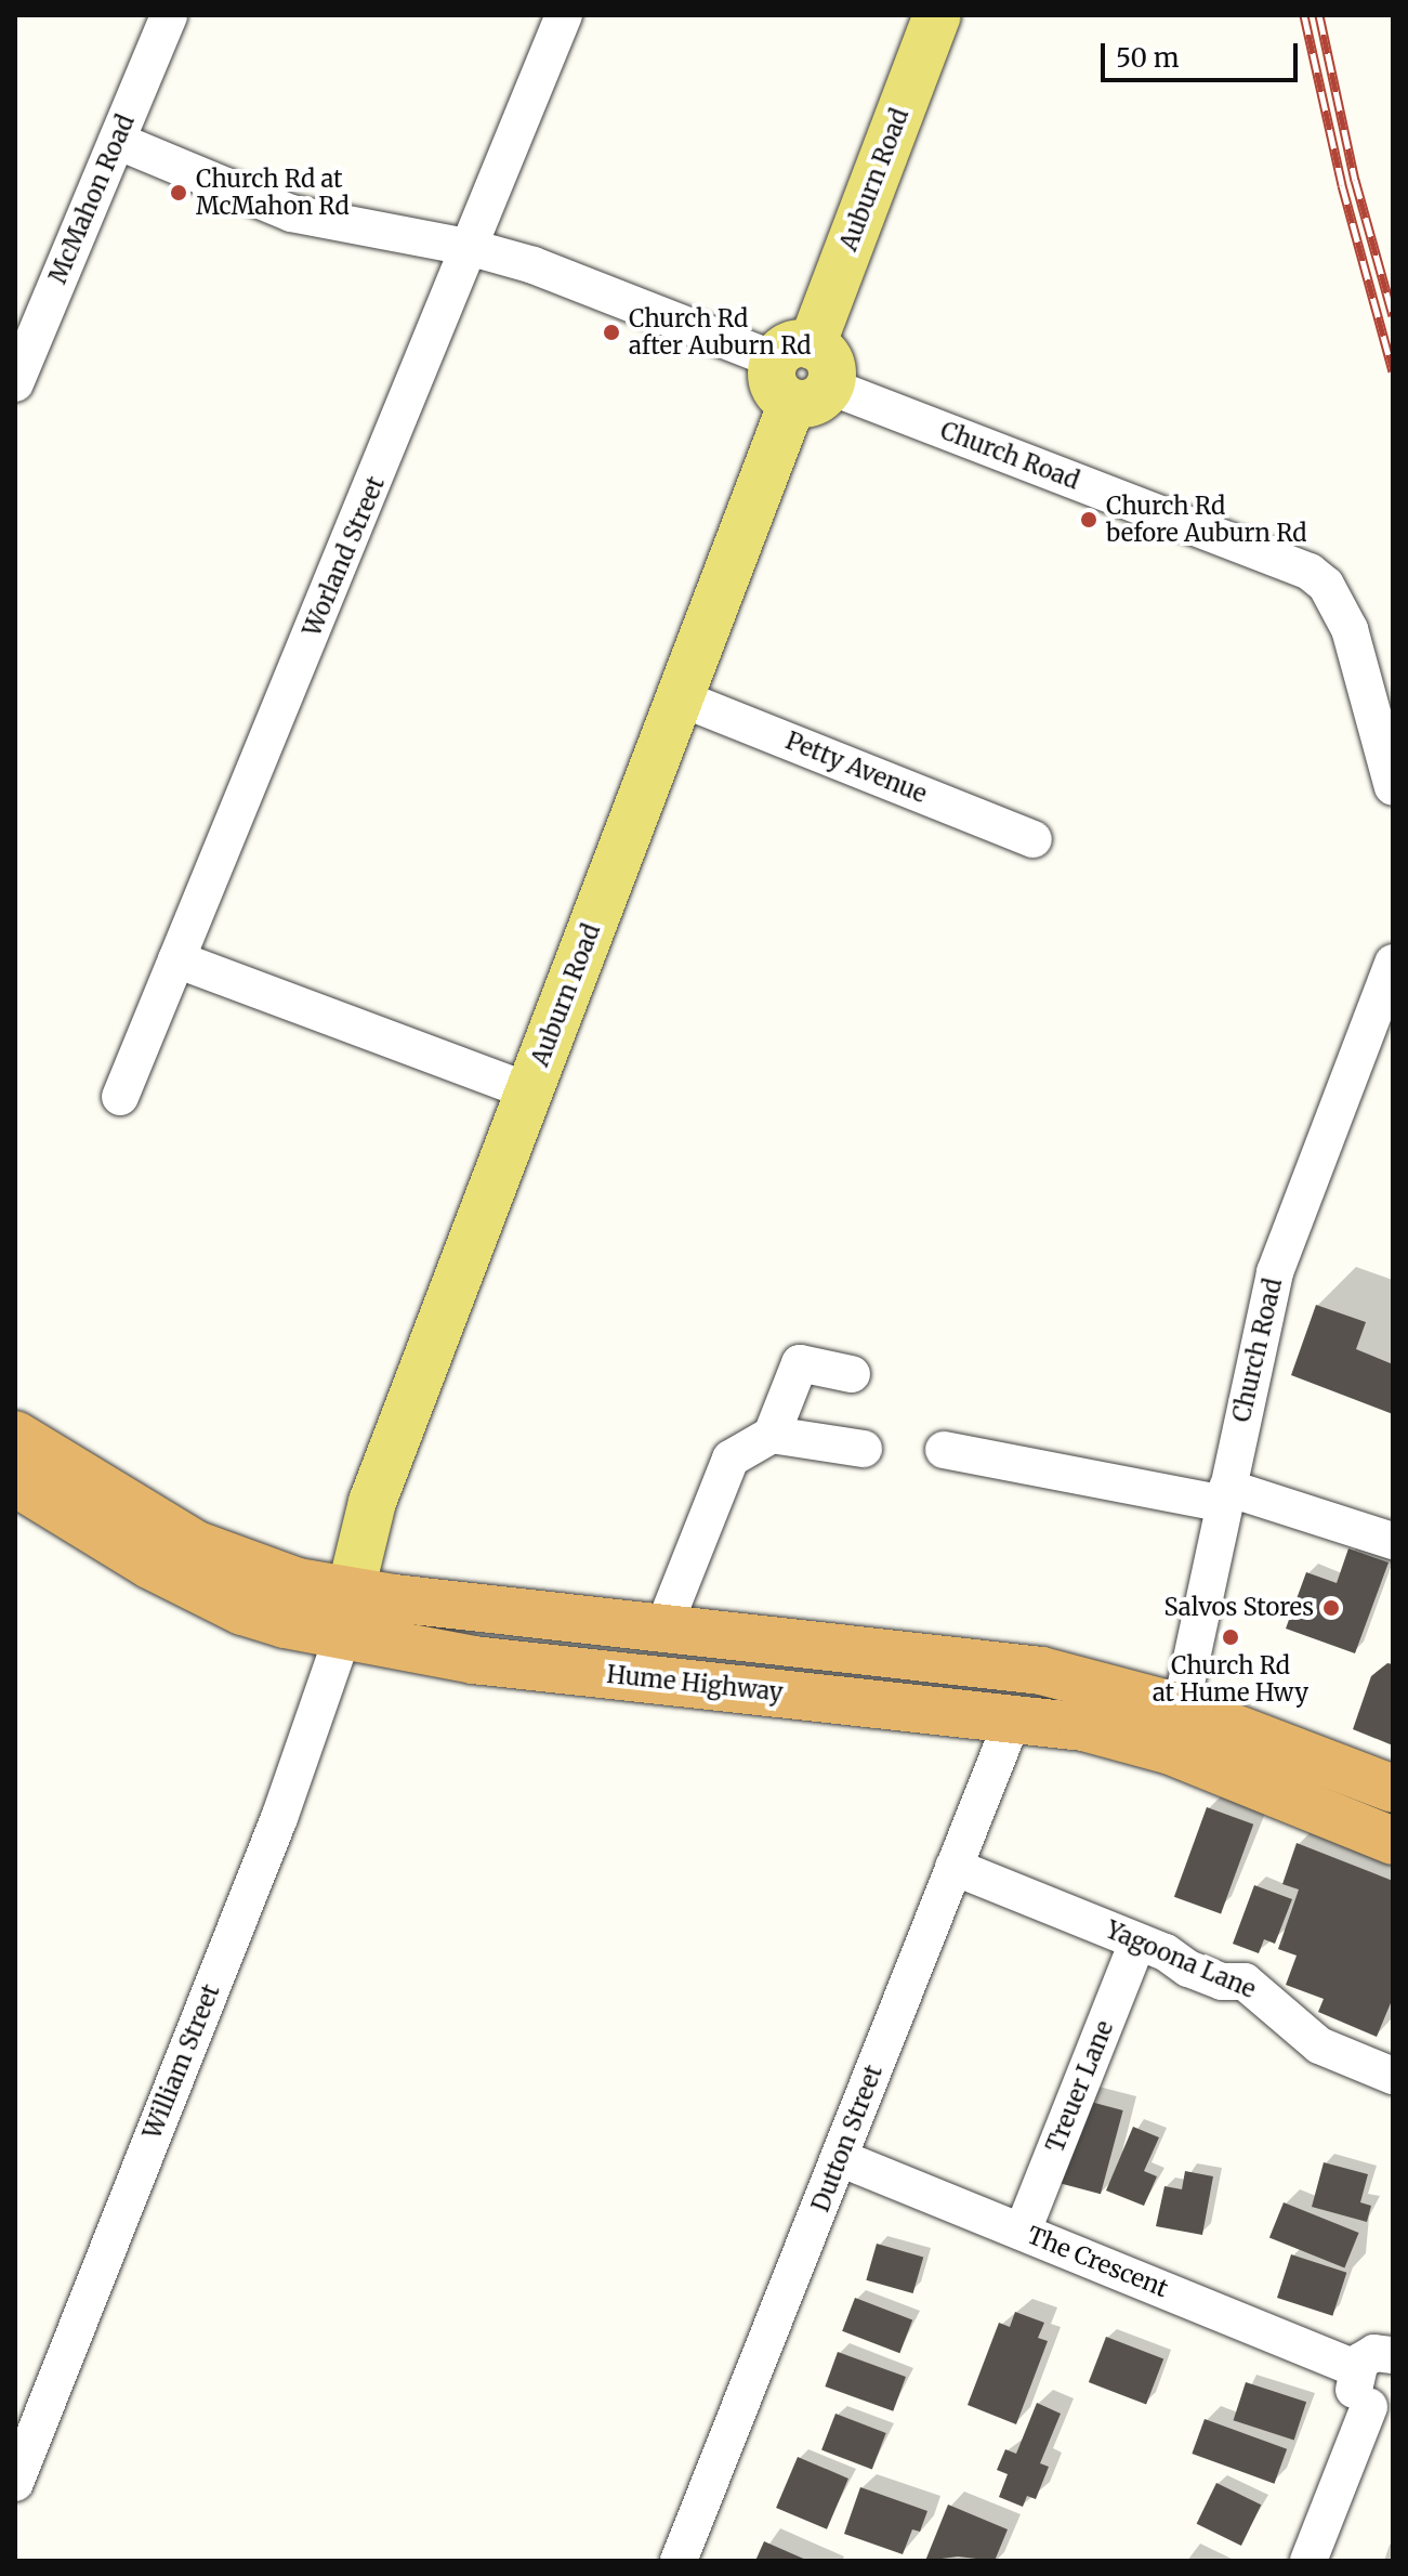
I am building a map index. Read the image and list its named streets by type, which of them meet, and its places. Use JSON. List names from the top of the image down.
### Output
{
  "streets": {
    "highway": ["Hume Highway"],
    "main road": ["Auburn Road"],
    "street": [
      "McMahon Road",
      "Church Road",
      "Worland Street",
      "Petty Avenue",
      "Yagoona Lane",
      "William Street",
      "Treuer Lane",
      "Dutton Street",
      "The Crescent"
    ]
  },
  "crossings": [
    ["Auburn Road", "Church Road"],
    ["Auburn Road", "Petty Avenue"],
    ["Auburn Road", "Hume Highway"],
    ["McMahon Road", "Church Road"],
    ["Church Road", "Worland Street"],
    ["Church Road", "Hume Highway"],
    ["Hume Highway", "William Street"],
    ["Hume Highway", "Dutton Street"],
    ["Yagoona Lane", "Treuer Lane"],
    ["Yagoona Lane", "Dutton Street"],
    ["Treuer Lane", "The Crescent"],
    ["Dutton Street", "The Crescent"]
  ],
  "places": [
    "Church Rd at McMahon Rd",
    "Church Rd after Auburn Rd",
    "Church Rd before Auburn Rd",
    "Salvos Stores",
    "Church Rd at Hume Hwy"
  ],
  "scale_bar": "50 m"
}
